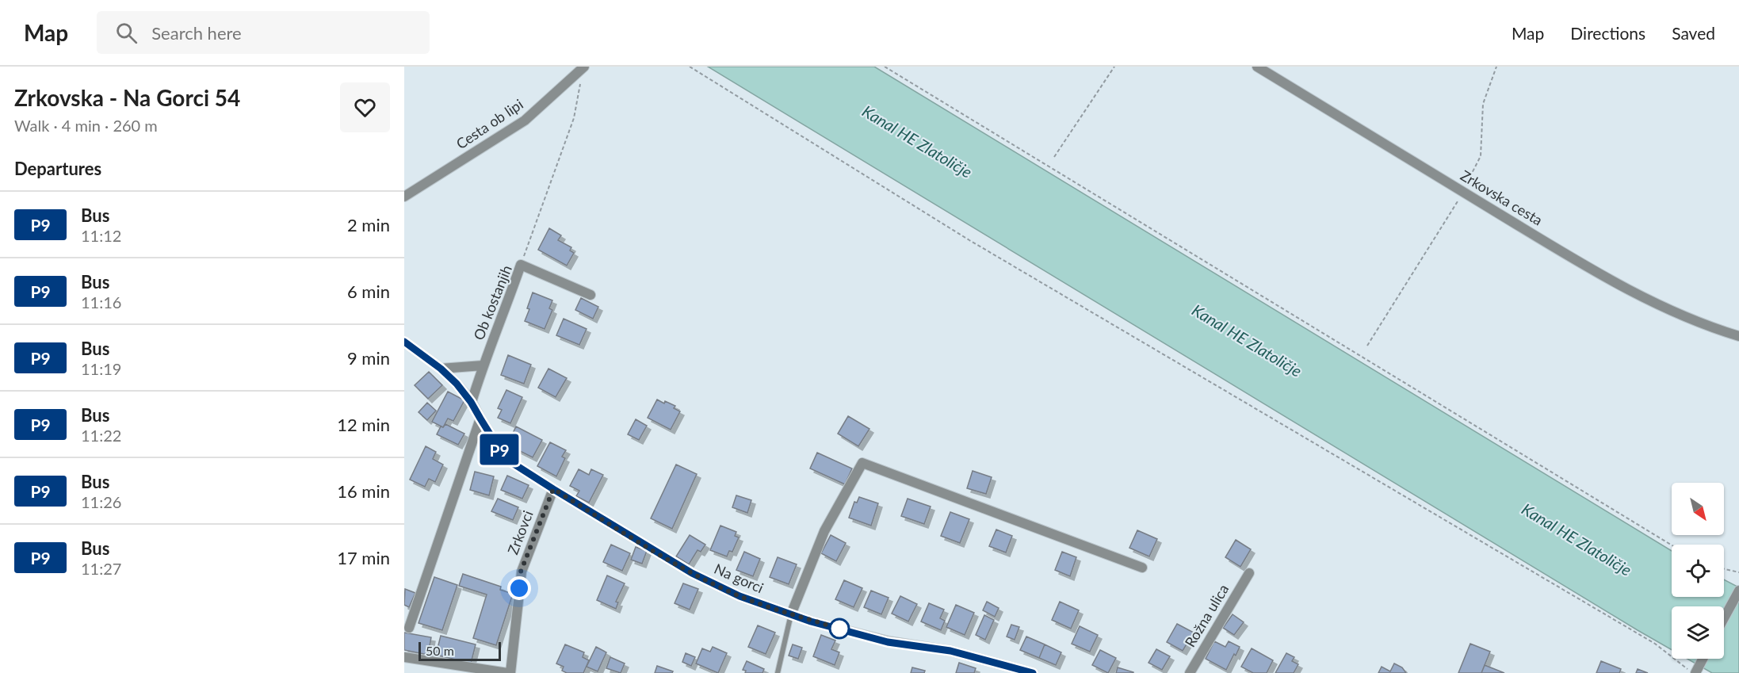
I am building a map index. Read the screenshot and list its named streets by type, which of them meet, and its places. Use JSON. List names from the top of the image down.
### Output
{
  "streets": {
    "street": [
      "Cesta ob lipi",
      "Zrkovska cesta",
      "Ob kostanjih",
      "Zrkovci",
      "Na gorci",
      "Rožna ulica"
    ]
  },
  "crossings": [
    ["Ob kostanjih", "Na gorci"],
    ["Zrkovci", "Na gorci"]
  ],
  "water": ["Kanal HE Zlatoličje"],
  "lines": ["bus line P9"],
  "scale_bar": "50 m",
  "north": "bottom right",
  "page": {
    "header": "Map",
    "search": "Search here",
    "nav": ["Map", "Directions", "Saved"],
    "heading": [
      ["Zrkovska - Na Gorci 54", "Walk · 4 min · 260 m"],
      "Departures"
    ],
    "on_map": "P9",
    "list": [
      {
        "mark": "P9",
        "name": "Bus",
        "note": "11:12",
        "value": "2 min"
      },
      {
        "mark": "P9",
        "name": "Bus",
        "note": "11:16",
        "value": "6 min"
      },
      {
        "mark": "P9",
        "name": "Bus",
        "note": "11:19",
        "value": "9 min"
      },
      {
        "mark": "P9",
        "name": "Bus",
        "note": "11:22",
        "value": "12 min"
      },
      {
        "mark": "P9",
        "name": "Bus",
        "note": "11:26",
        "value": "16 min"
      },
      {
        "mark": "P9",
        "name": "Bus",
        "note": "11:27",
        "value": "17 min"
      }
    ],
    "scale": "50 m"
  }
}
